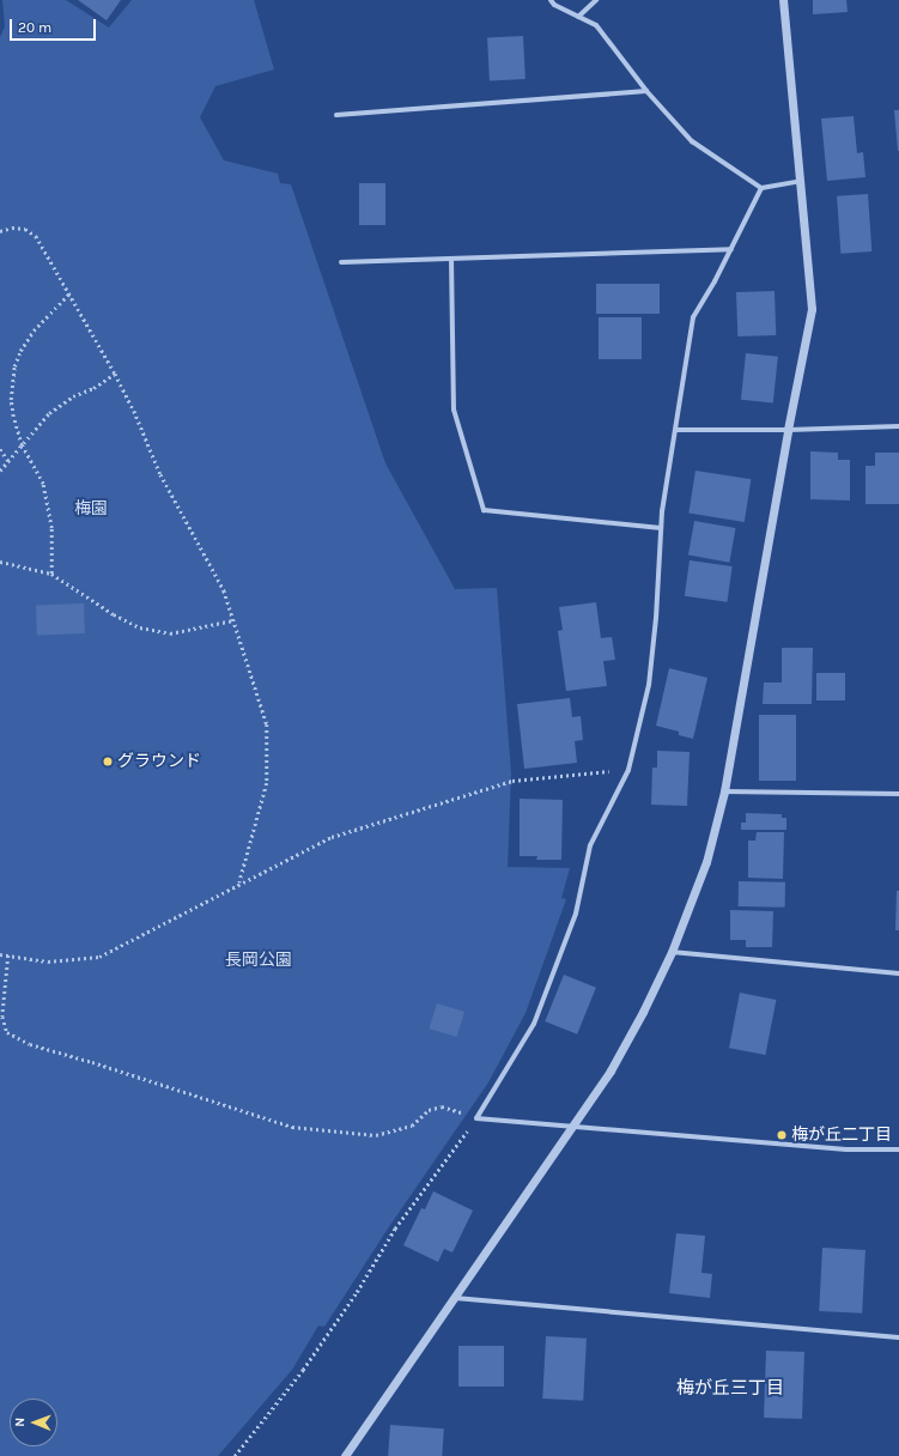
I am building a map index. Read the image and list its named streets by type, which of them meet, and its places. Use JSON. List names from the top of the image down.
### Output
{
  "districts": ["梅が丘三丁目"],
  "parks": ["梅園", "長岡公園"],
  "places": ["グラウンド", "梅が丘二丁目"],
  "scale_bar": "20 m",
  "north": "left"
}
